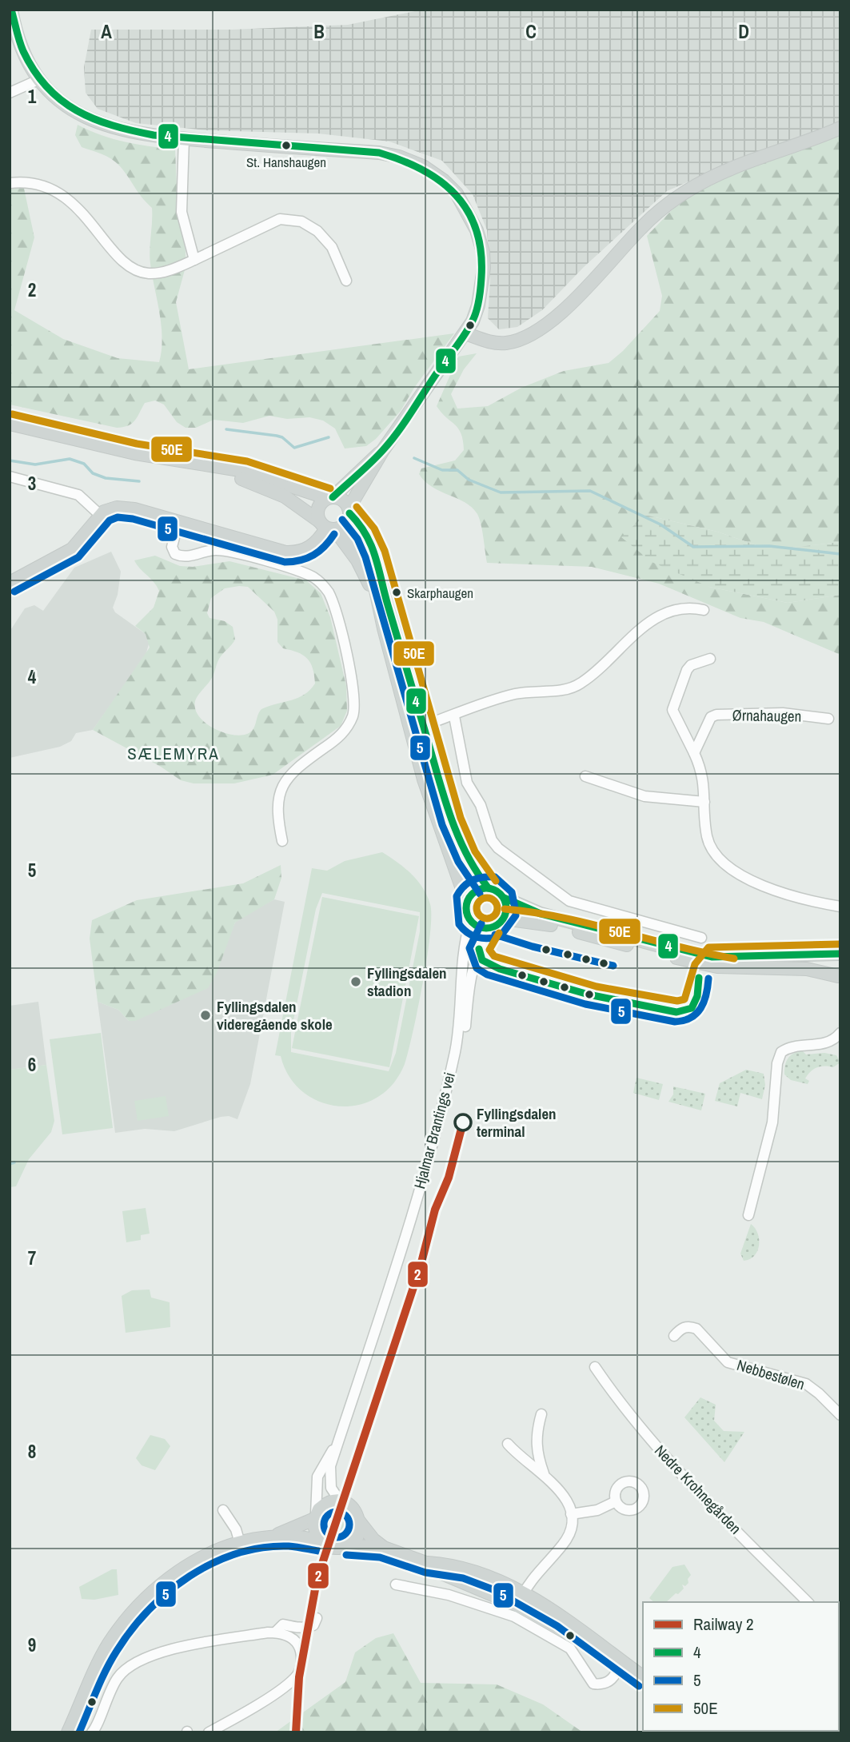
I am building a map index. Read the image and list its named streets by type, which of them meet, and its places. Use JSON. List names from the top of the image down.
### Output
{
  "streets": {
    "street": [
      "Ørnahaugen",
      "Hjalmar Brantings vei",
      "Nebbestølen",
      "Nedre Krohnegården"
    ]
  },
  "districts": ["SÆLEMYRA"],
  "places": [
    "St. Hanshaugen",
    "Skarphaugen",
    "Fyllingsdalen stadion",
    "Fyllingsdalen videregående skole",
    "Fyllingsdalen terminal"
  ],
  "lines": [
    "transit line 4",
    "transit line 50E",
    "transit line 5",
    "rail line 2"
  ],
  "legend": [
    "Railway 2",
    "4",
    "5",
    "50E"
  ],
  "grid": {
    "columns": [
      "A",
      "B",
      "C",
      "D"
    ],
    "rows": [
      "1",
      "2",
      "3",
      "4",
      "5",
      "6",
      "7",
      "8",
      "9"
    ]
  }
}
